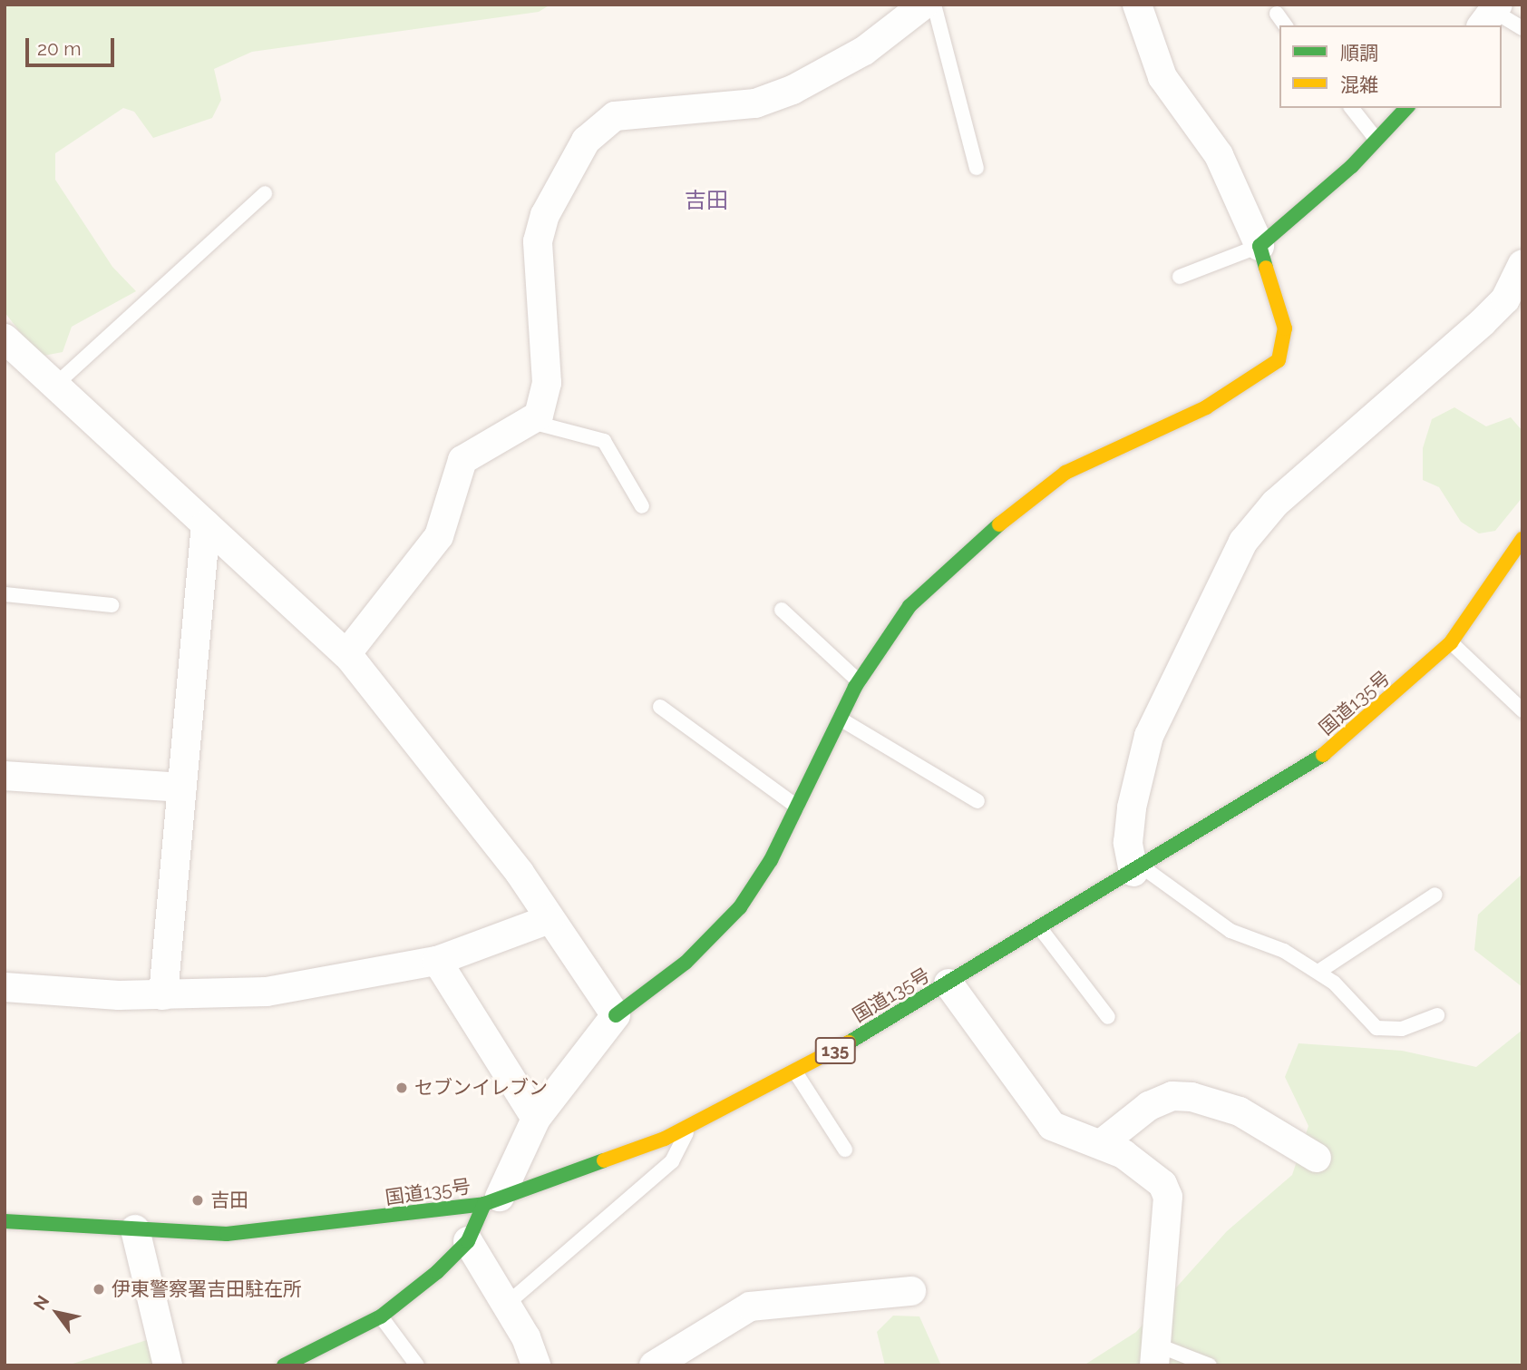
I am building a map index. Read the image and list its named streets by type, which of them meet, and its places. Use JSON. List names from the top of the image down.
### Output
{
  "streets": {
    "main road": ["国道135号", "135"]
  },
  "districts": ["吉田"],
  "places": ["セブンイレブン", "吉田", "伊東警察署吉田駐在所"],
  "legend": ["順調", "混雑"],
  "scale_bar": "20 m",
  "north": "top left"
}
